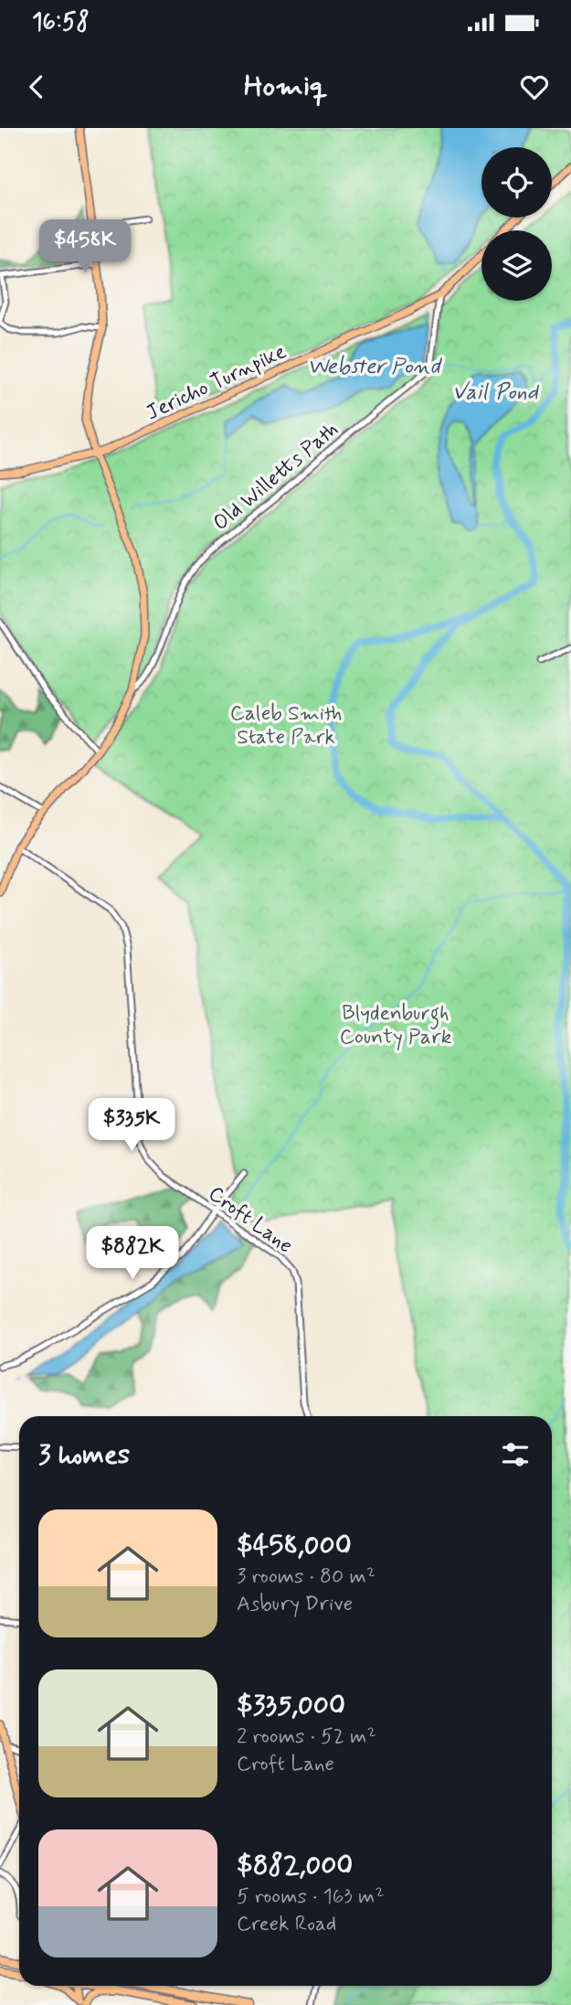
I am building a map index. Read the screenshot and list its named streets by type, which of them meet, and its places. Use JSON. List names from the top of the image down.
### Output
{
  "streets": {
    "main road": ["Jericho Turnpike"],
    "street": ["Old Willetts Path", "Croft Lane"]
  },
  "crossings": [
    ["Jericho Turnpike", "Old Willetts Path"]
  ],
  "water": ["Webster Pond", "Vail Pond"],
  "parks": ["Caleb Smith State Park", "Blydenburgh County Park"],
  "page": {
    "status": "16:58",
    "header": "Homiq",
    "price": ["$458K", "$335K", "$882K"],
    "heading": "3 homes",
    "list": [
      {
        "name": "$458,000",
        "note": "3 rooms · 80 m² · Asbury Drive"
      },
      {
        "name": "$335,000",
        "note": "2 rooms · 52 m² · Croft Lane"
      },
      {
        "name": "$882,000",
        "note": "5 rooms · 163 m² · Creek Road"
      }
    ]
  }
}
